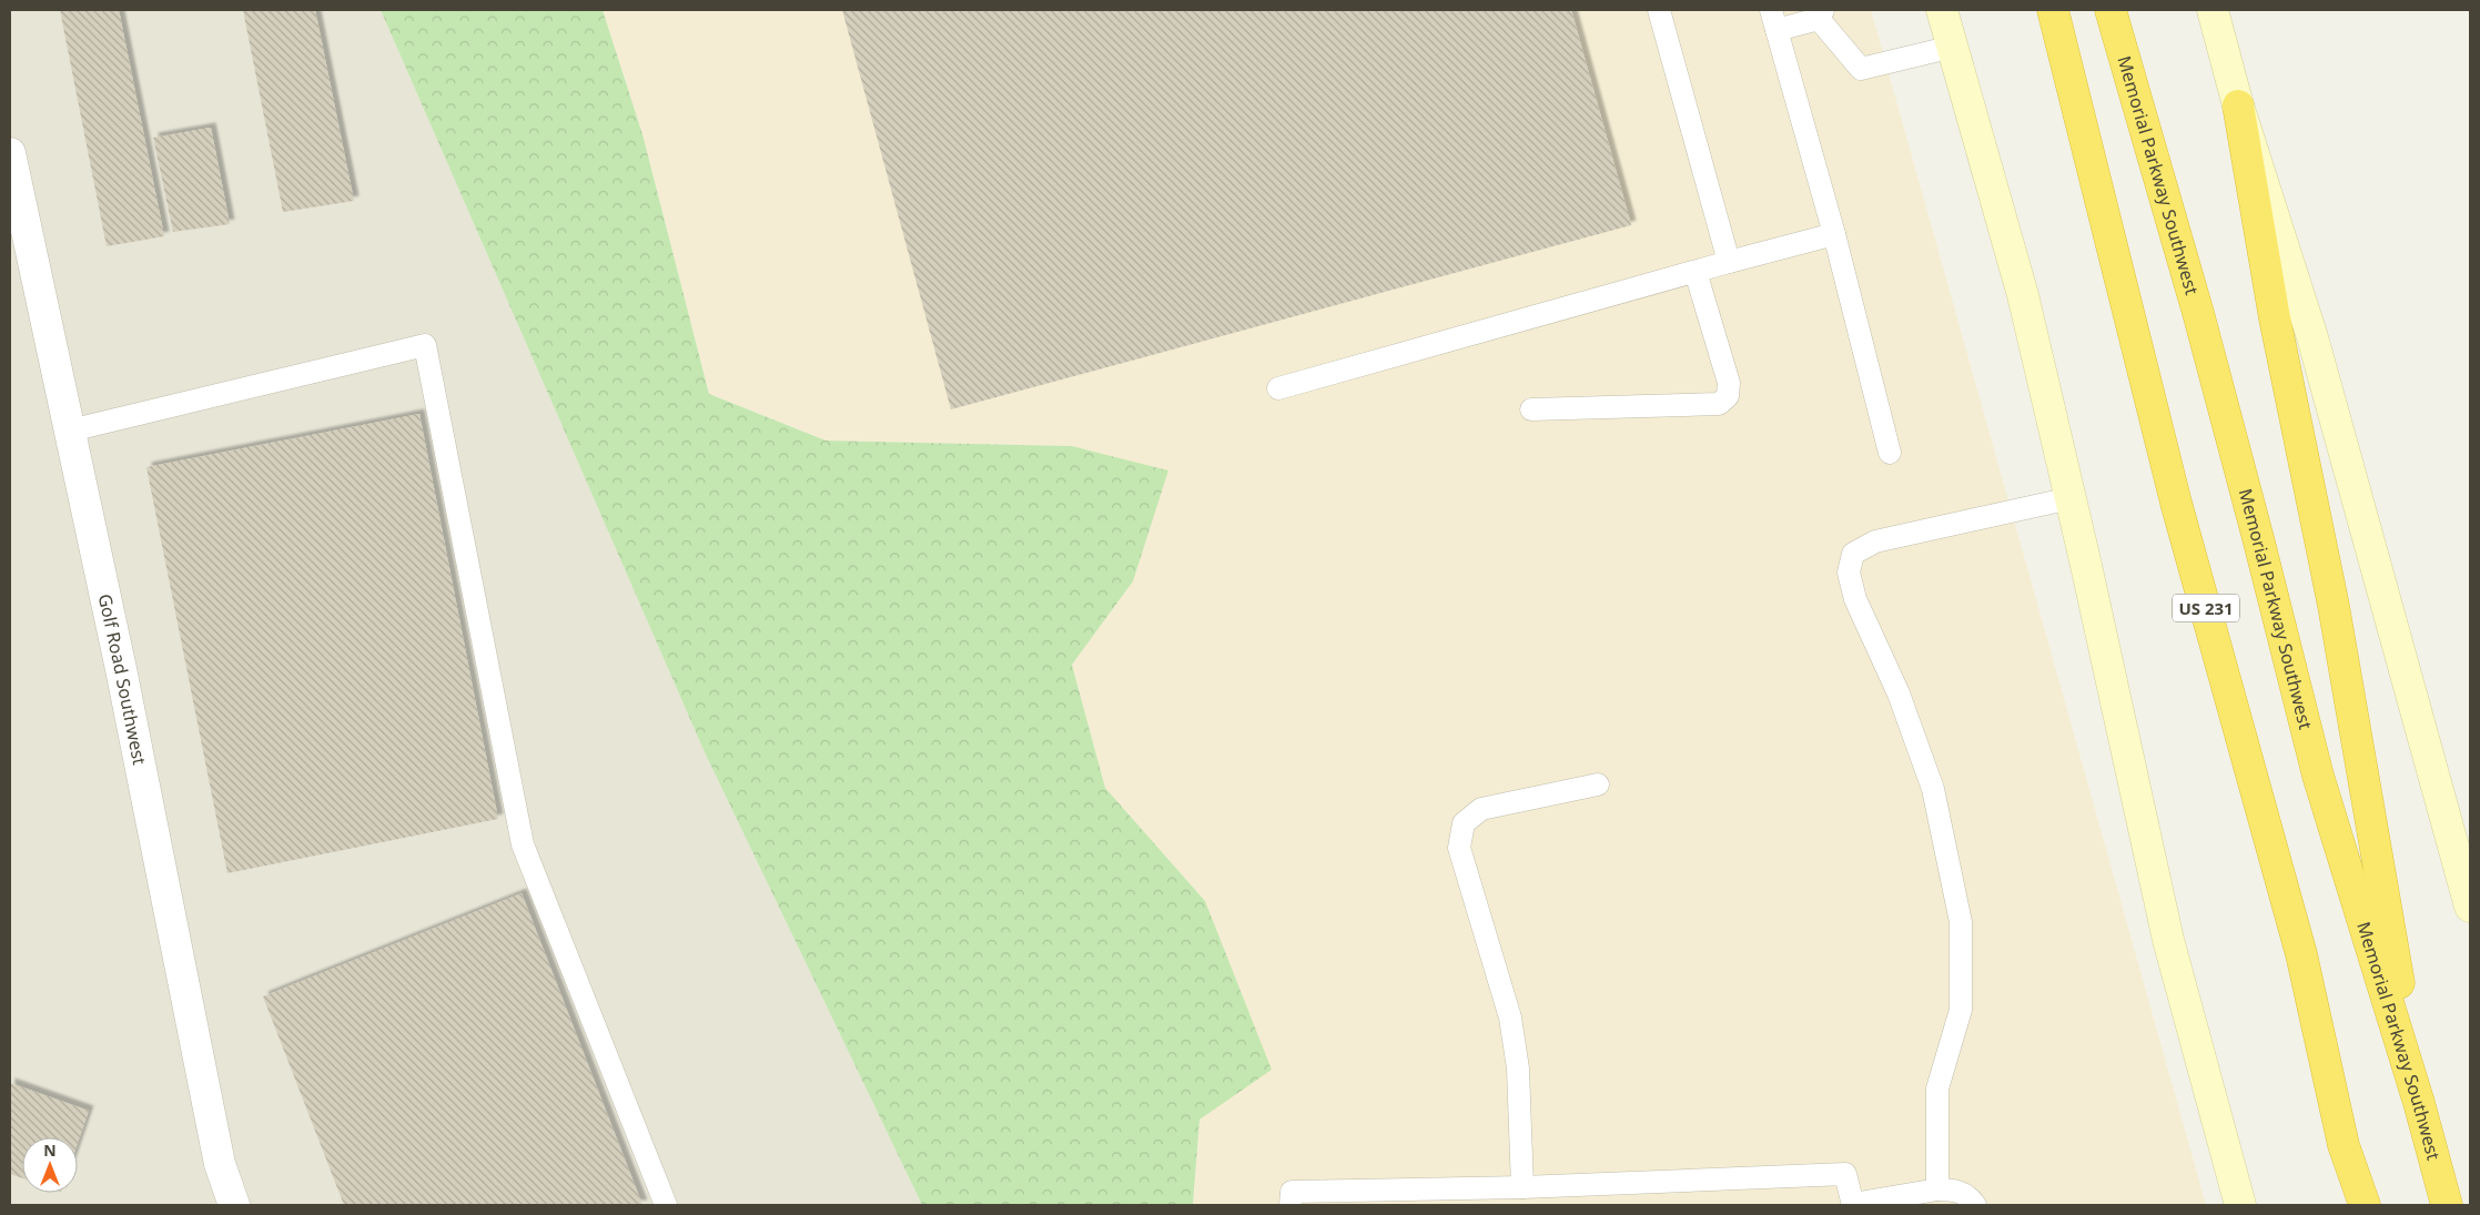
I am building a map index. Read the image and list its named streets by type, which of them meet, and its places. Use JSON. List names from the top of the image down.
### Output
{
  "streets": {
    "highway": ["Memorial Parkway Southwest", "US 231"],
    "street": ["Golf Road Southwest"]
  },
  "north": "top"
}
